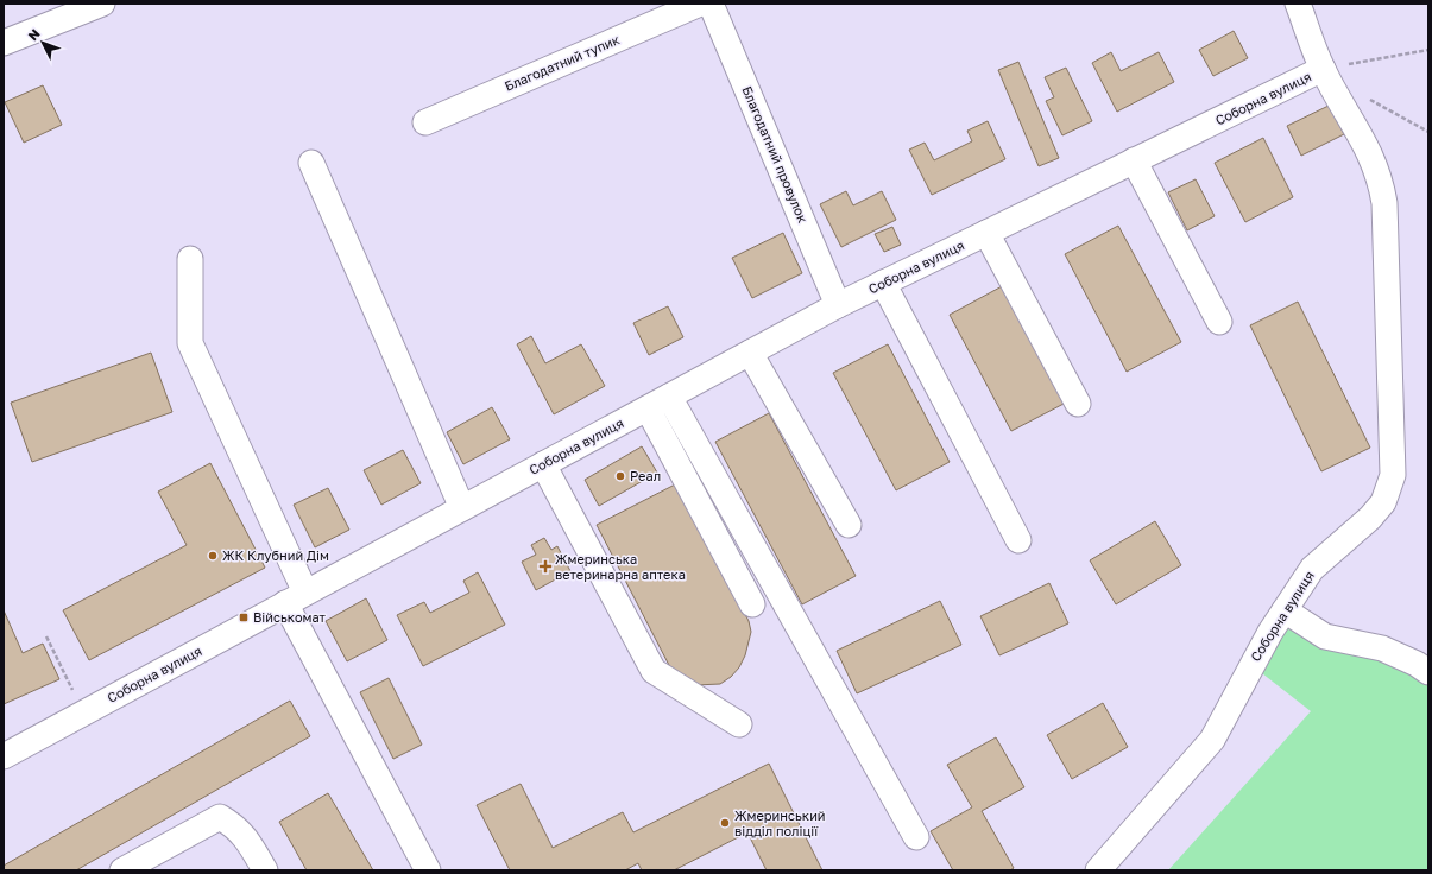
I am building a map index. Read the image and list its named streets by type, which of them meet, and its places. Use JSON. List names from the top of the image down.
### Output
{
  "streets": {
    "street": ["Благодатний тупик", "Соборна вулиця", "Благодатний провулок"]
  },
  "crossings": [
    ["Соборна вулиця", "Благодатний провулок"]
  ],
  "places": {
    "other": ["Реал", "ЖК Клубний Дім", "Жмеринський відділ поліції"],
    "health": ["Жмеринська ветеринарна аптека"],
    "transit": ["Військомат"]
  },
  "north": "top left"
}
